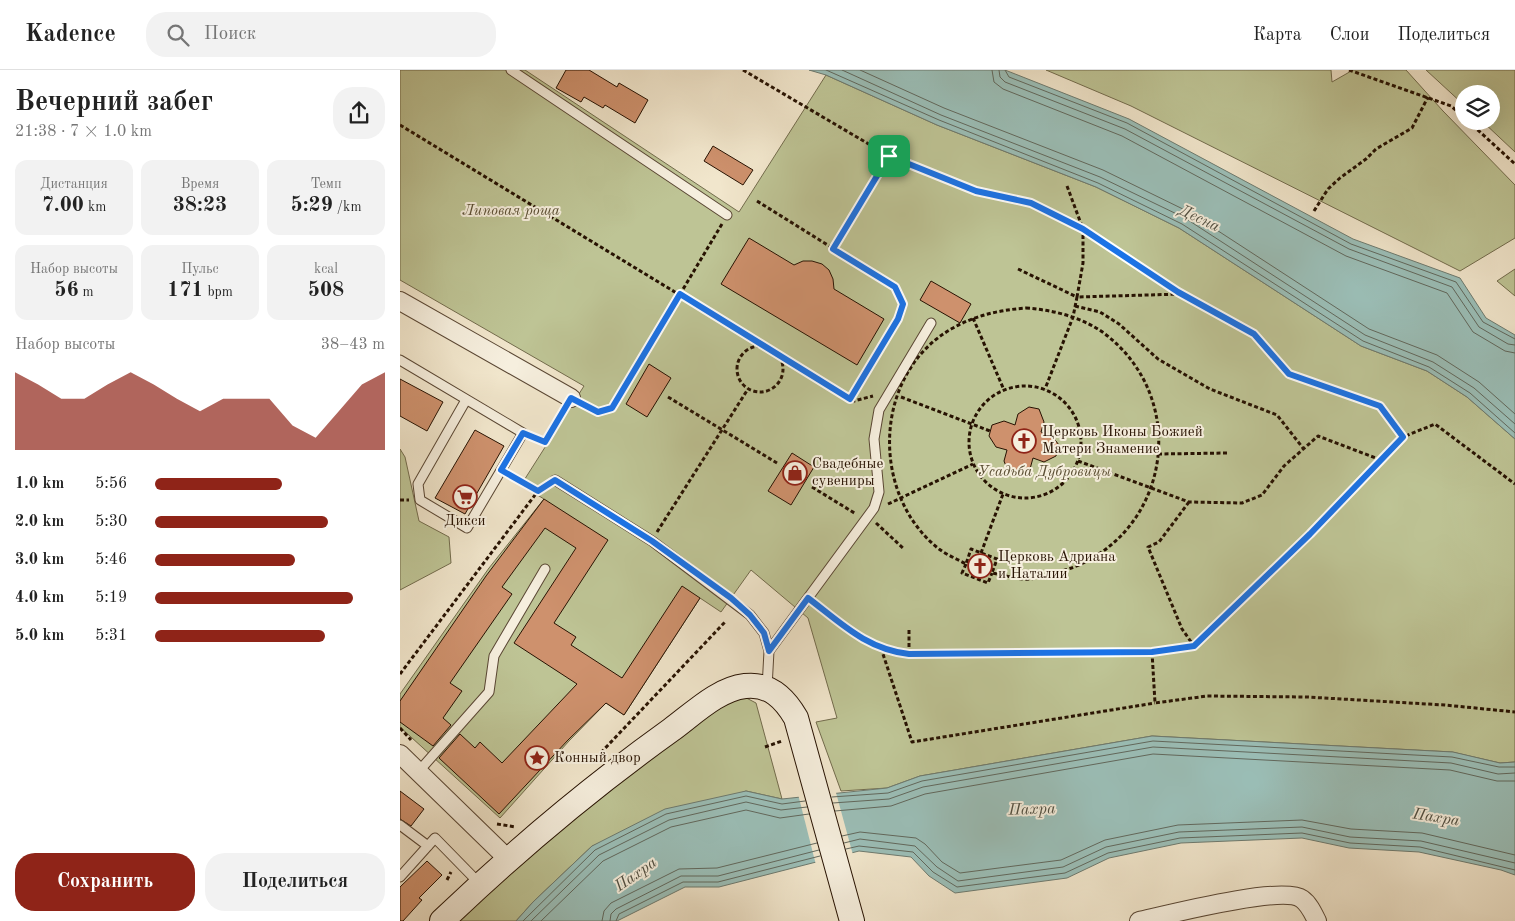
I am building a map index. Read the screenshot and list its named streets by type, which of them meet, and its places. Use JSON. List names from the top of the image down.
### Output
{
  "water": ["Десна", "Пахра"],
  "parks": ["Липовая роща", "Усадьба Дубровицы"],
  "places": {
    "church": ["Церковь Иконы Божией Матери Знамение", "Церковь Адриана и Наталии"],
    "shop": ["Свадебные сувениры"],
    "supermarket": ["Дикси"],
    "place": ["Конный двор"]
  },
  "page": {
    "header": "Kadence",
    "search": "Поиск",
    "nav": ["Карта", "Слои", "Поделиться"],
    "heading": ["Вечерний забег", "21:38 · 7 × 1.0 km"],
    "stats": [
      ["Дистанция", "7.00 km"],
      ["Время", "38:23"],
      ["Темп", "5:29 /km"],
      ["Набор высоты", "56 m"],
      ["Пульс", "171 bpm"],
      ["kcal", "508"]
    ],
    "chart": ["Набор высоты", "38–43 m"],
    "list": [
      {
        "name": "1.0 km",
        "note": "5:56"
      },
      {
        "name": "2.0 km",
        "note": "5:30"
      },
      {
        "name": "3.0 km",
        "note": "5:46"
      },
      {
        "name": "4.0 km",
        "note": "5:19"
      },
      {
        "name": "5.0 km",
        "note": "5:31"
      }
    ],
    "buttons": ["Сохранить", "Поделиться"]
  }
}
